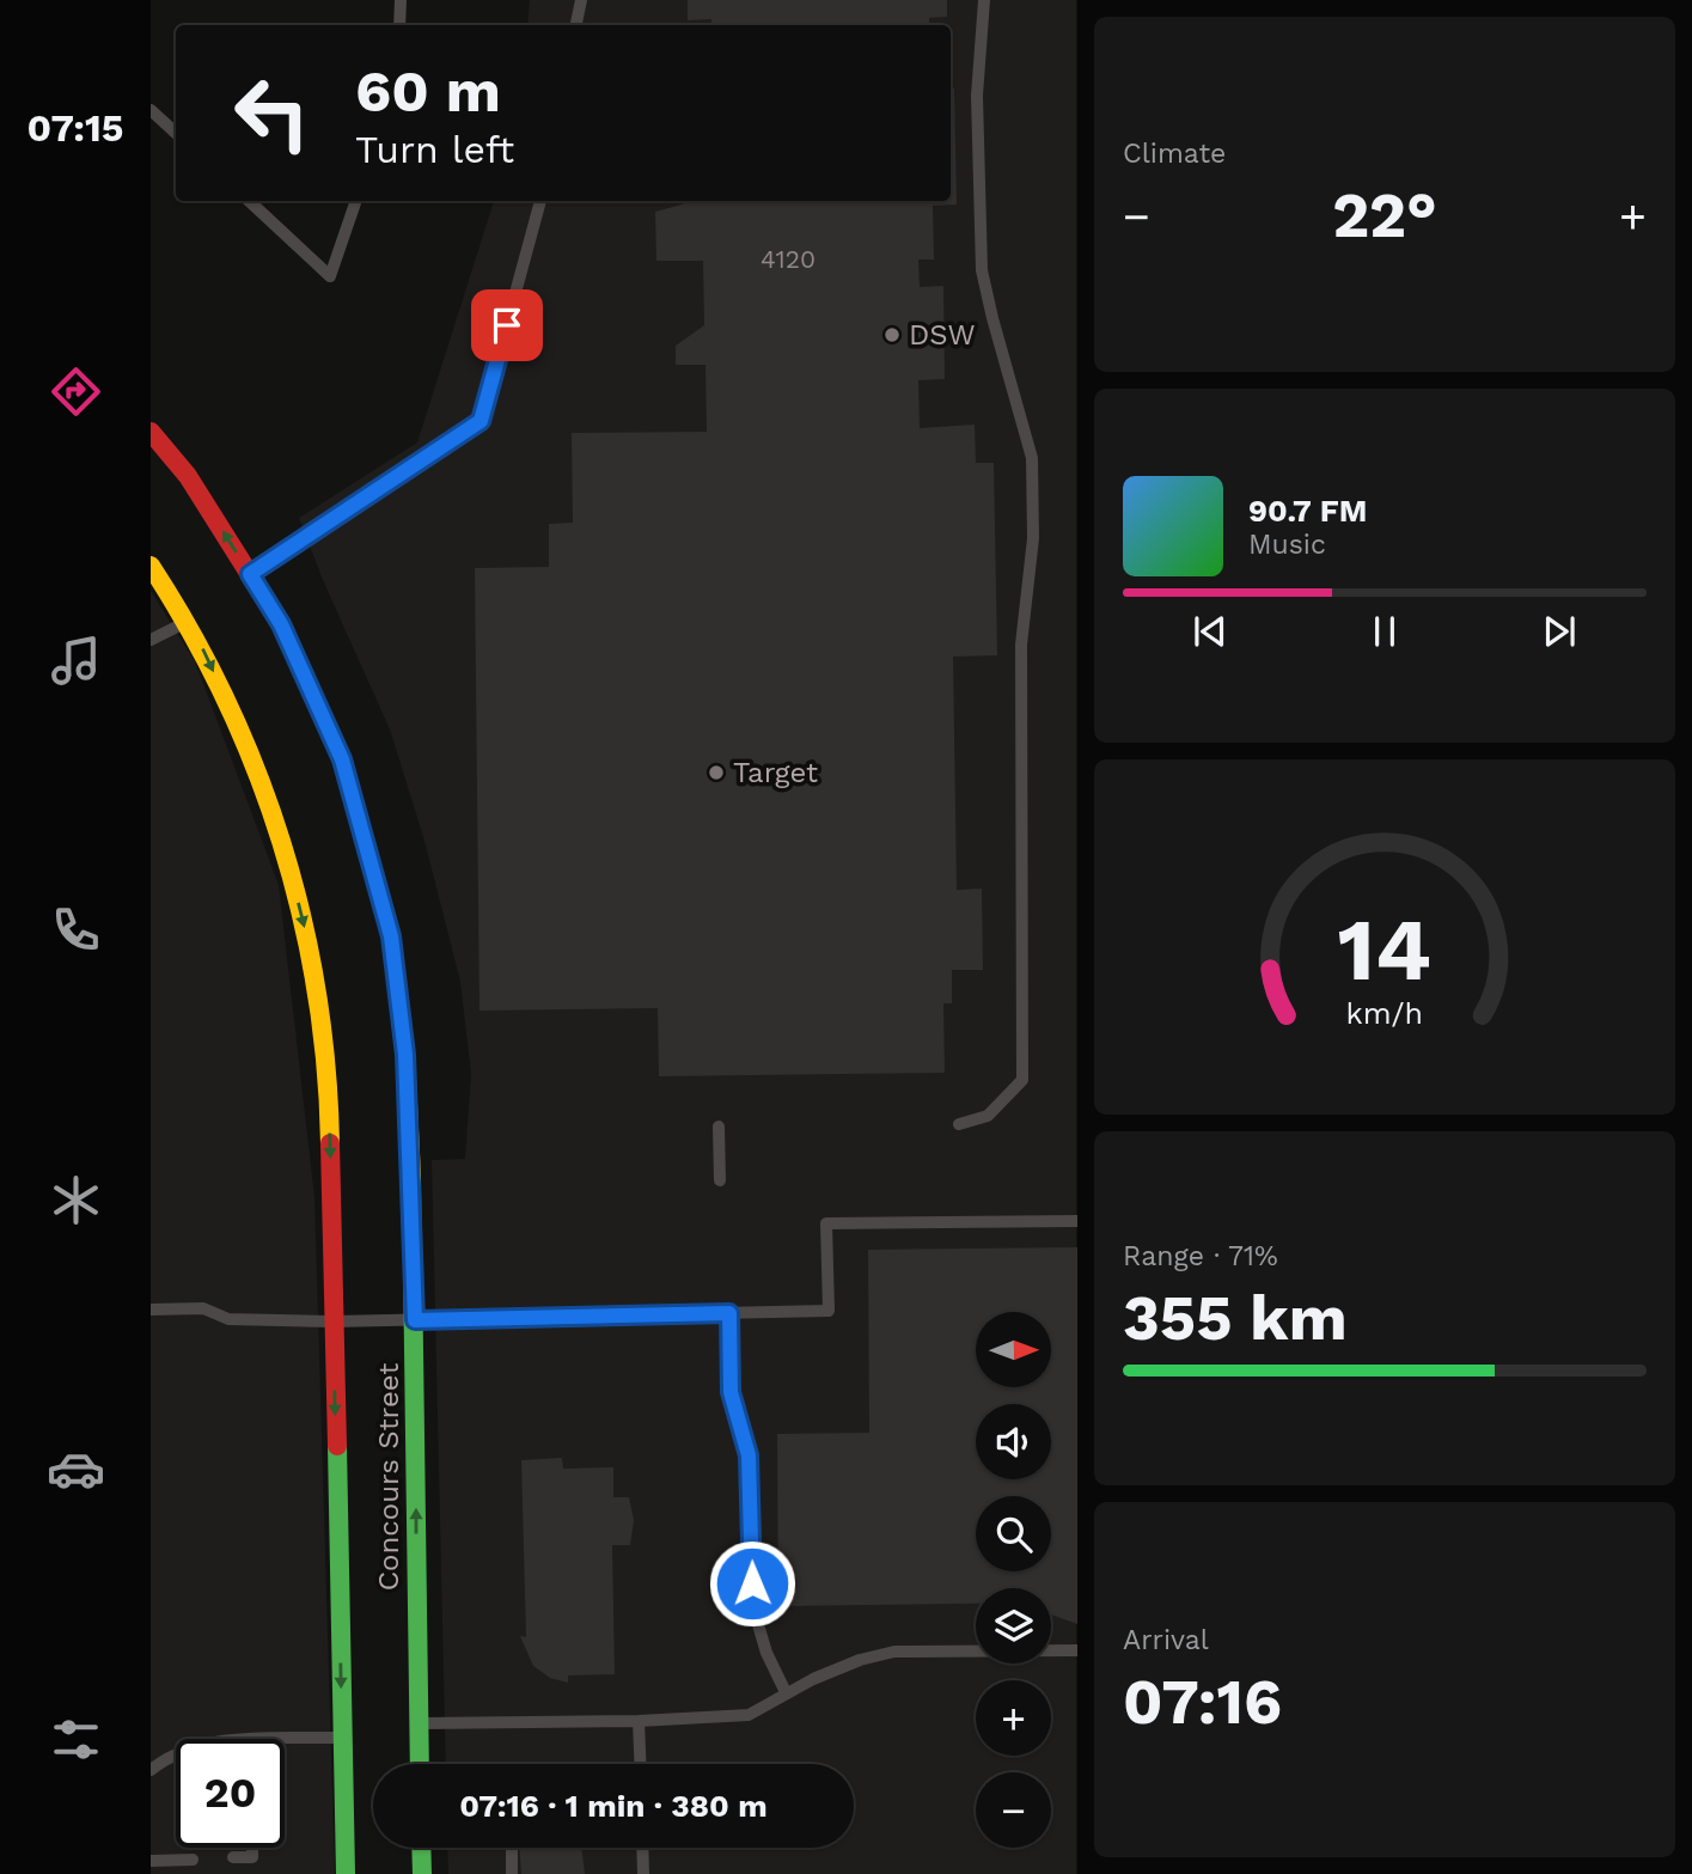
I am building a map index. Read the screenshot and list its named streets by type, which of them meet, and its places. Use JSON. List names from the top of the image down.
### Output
{
  "streets": {
    "street": ["Concours Street"]
  },
  "places": ["DSW", "Target"],
  "house_numbers": ["4120"],
  "north": "right",
  "page": {
    "tabs": "07:15",
    "tile": [
      "Climate",
      ["Range · 71%", "355 km"],
      ["Arrival", "07:16"]
    ],
    "turn": ["60 m", "Turn left"],
    "heat": ["−", "22°", "+"],
    "song": ["90.7 FM", "Music"],
    "map_buttons": ["+", "−"],
    "limit": "20",
    "trip": "07:16 · 1 min · 380 m",
    "gauge": ["14", "km/h"]
  }
}
